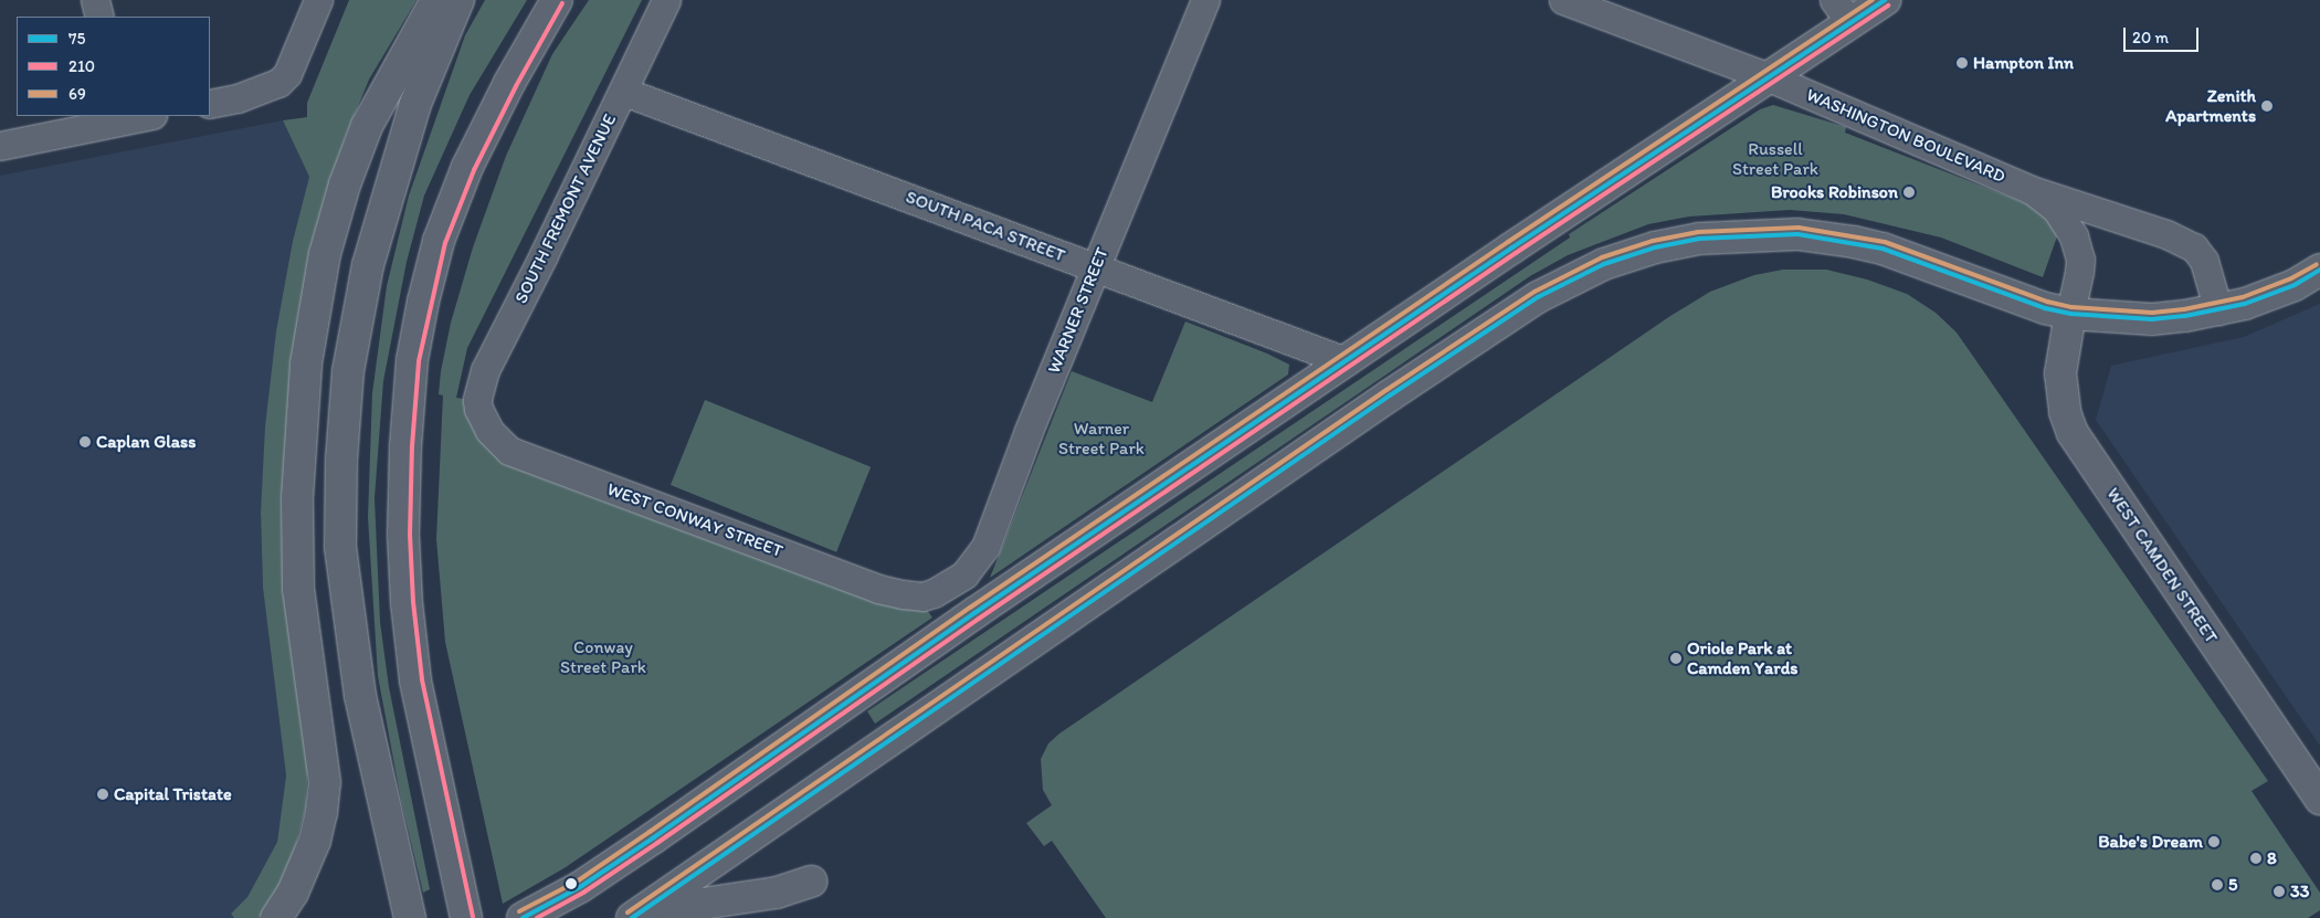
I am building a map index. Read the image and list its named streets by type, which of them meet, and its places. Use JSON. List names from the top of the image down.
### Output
{
  "streets": {
    "main road": ["WEST CAMDEN STREET"],
    "street": [
      "WASHINGTON BOULEVARD",
      "SOUTH FREMONT AVENUE",
      "SOUTH PACA STREET",
      "WARNER STREET",
      "WEST CONWAY STREET"
    ]
  },
  "crossings": [
    ["WASHINGTON BOULEVARD", "WEST CAMDEN STREET"],
    ["SOUTH FREMONT AVENUE", "SOUTH PACA STREET"],
    ["SOUTH FREMONT AVENUE", "WEST CONWAY STREET"],
    ["SOUTH PACA STREET", "WARNER STREET"],
    ["WARNER STREET", "WEST CONWAY STREET"]
  ],
  "parks": ["Russell Street Park", "Warner Street Park", "Conway Street Park"],
  "places": [
    "Hampton Inn",
    "Zenith Apartments",
    "Brooks Robinson",
    "Caplan Glass",
    "Oriole Park at Camden Yards",
    "Capital Tristate",
    "Babe's Dream",
    "8",
    "5",
    "33"
  ],
  "lines": ["transit line 75", "transit line 69", "transit line 210"],
  "legend": ["75", "210", "69"],
  "scale_bar": "20 m"
}
